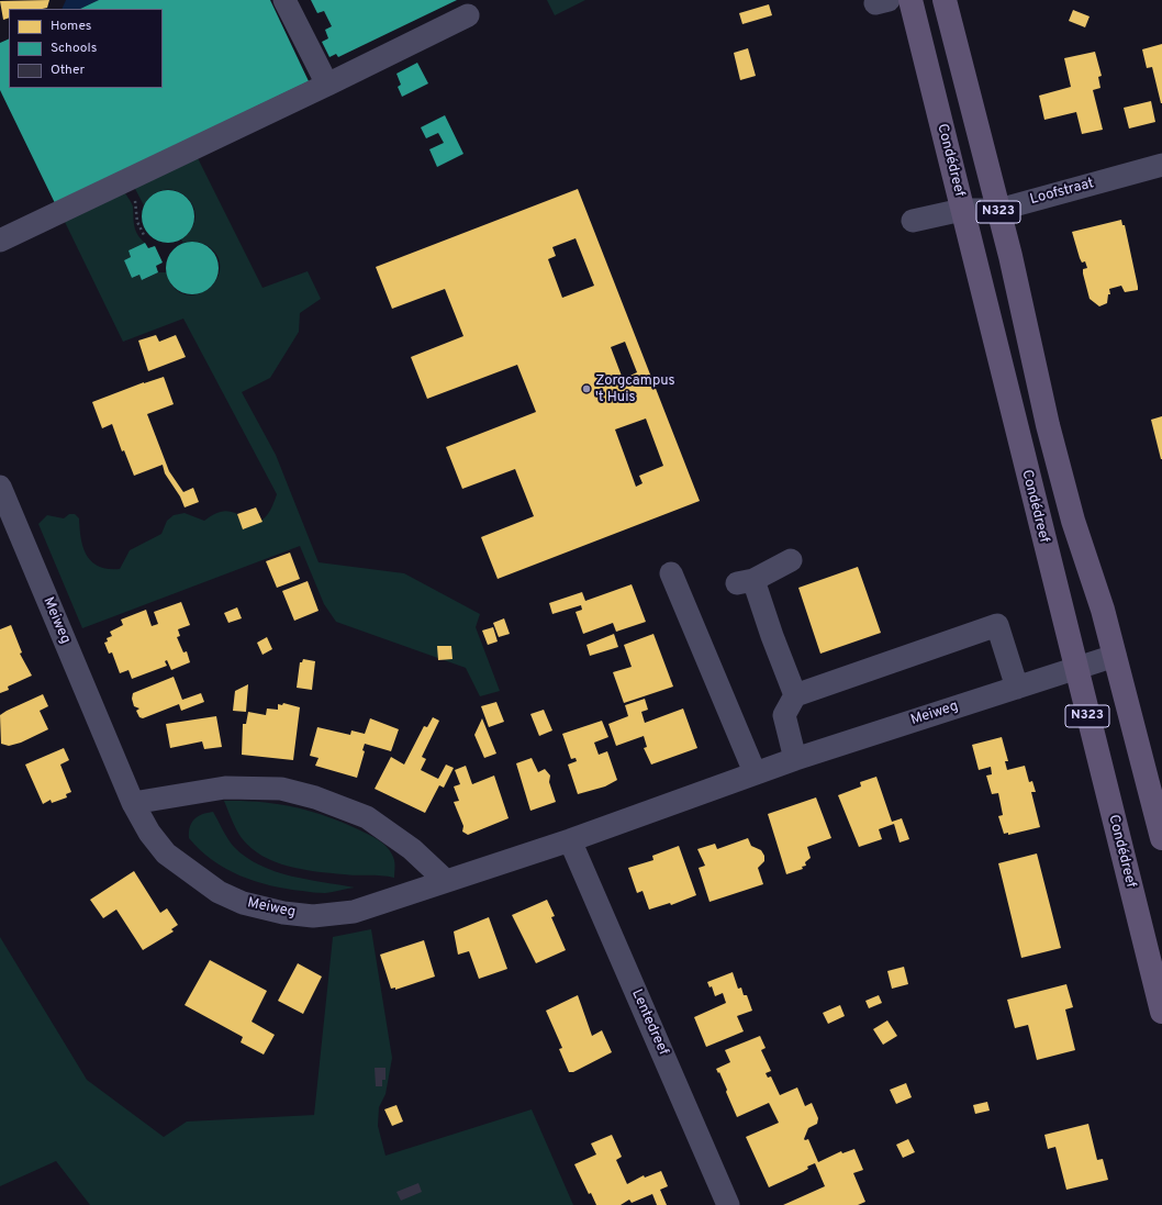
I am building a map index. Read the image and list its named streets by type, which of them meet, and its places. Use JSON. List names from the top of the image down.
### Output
{
  "streets": {
    "main road": ["Condédreef", "N323"],
    "street": ["Loofstraat", "Meiweg", "Lentedreef"]
  },
  "crossings": [
    ["Condédreef", "Loofstraat"],
    ["Condédreef", "Meiweg"],
    ["Loofstraat", "N323"],
    ["N323", "Meiweg"],
    ["Meiweg", "Lentedreef"]
  ],
  "places": ["Zorgcampus 't Huis"],
  "legend": ["Homes", "Schools", "Other"]
}
